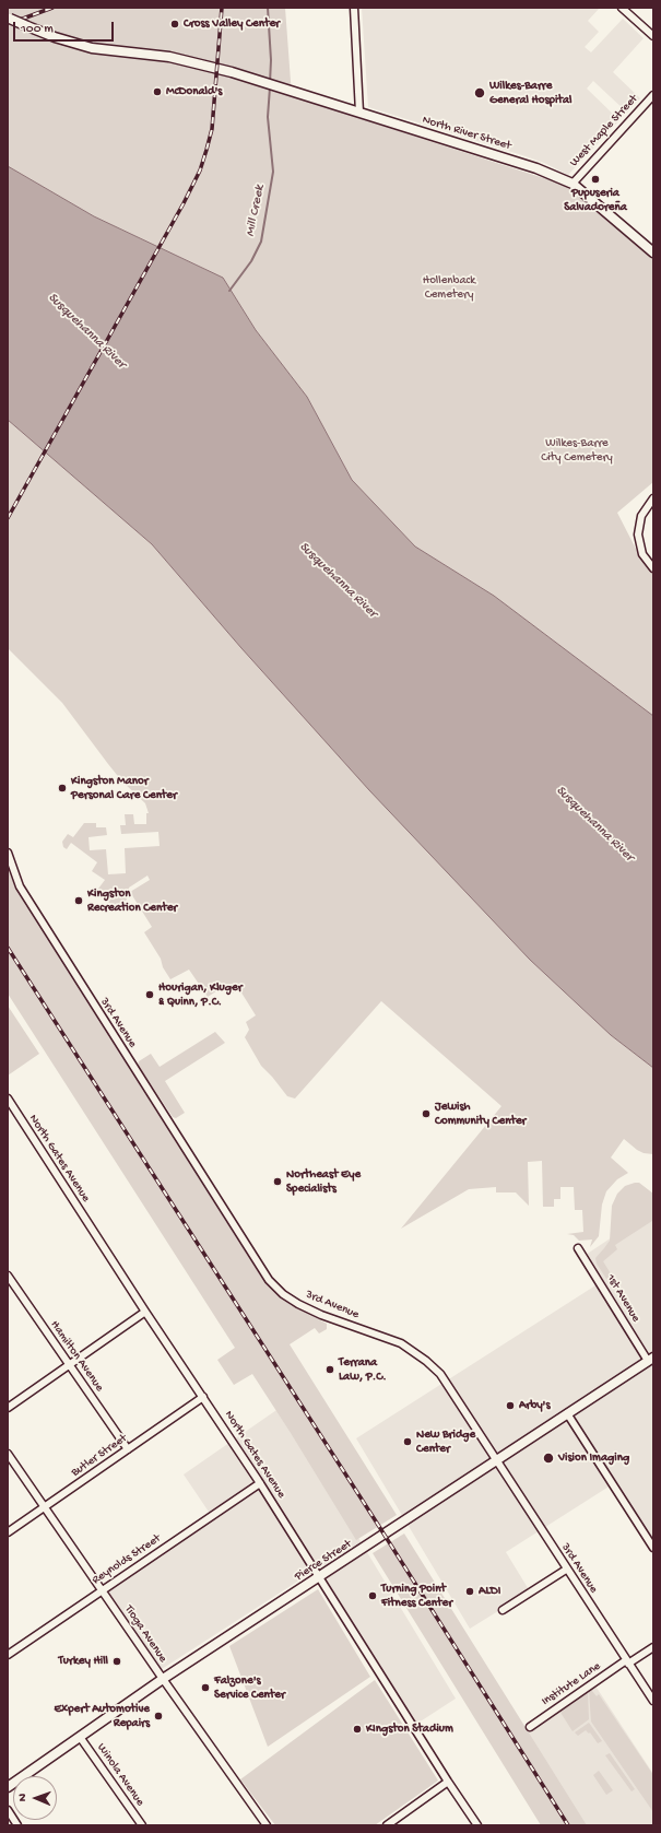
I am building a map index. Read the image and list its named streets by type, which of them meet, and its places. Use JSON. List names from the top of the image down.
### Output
{
  "streets": {
    "main road": ["North River Street", "Pierce Street"],
    "street": [
      "West Maple Street",
      "3rd Avenue",
      "North Gates Avenue",
      "1st Avenue",
      "Hamilton Avenue",
      "Butler Street",
      "Reynolds Street",
      "Tioga Avenue",
      "Institute Lane",
      "Winola Avenue"
    ]
  },
  "crossings": [
    ["West Maple Street", "North River Street"],
    ["3rd Avenue", "Pierce Street"],
    ["3rd Avenue", "Institute Lane"],
    ["North Gates Avenue", "Butler Street"],
    ["North Gates Avenue", "Reynolds Street"],
    ["North Gates Avenue", "Pierce Street"],
    ["1st Avenue", "Pierce Street"],
    ["Hamilton Avenue", "Butler Street"],
    ["Butler Street", "Tioga Avenue"],
    ["Reynolds Street", "Tioga Avenue"],
    ["Pierce Street", "Tioga Avenue"],
    ["Pierce Street", "Winola Avenue"]
  ],
  "water": ["Mill Creek", "Susquehanna River"],
  "parks": ["Hollenback Cemetery", "Wilkes-Barre City Cemetery"],
  "places": [
    "Cross Valley Center",
    "McDonald's",
    "Wilkes-Barre General Hospital",
    "Pupuseria Salvadoreña",
    "Kingston Manor Personal Care Center",
    "Kingston Recreation Center",
    "Hourigan, Kluger & Quinn, P.C.",
    "Jewish Community Center",
    "Northeast Eye Specialists",
    "Terrana Law, P.C.",
    "Arby's",
    "New Bridge Center",
    "Vision Imaging",
    "ALDI",
    "Turning Point Fitness Center",
    "Turkey Hill",
    "Falzone's Service Center",
    "Expert Automotive Repairs",
    "KIngston Stadium"
  ],
  "scale_bar": "100 m",
  "north": "left"
}
